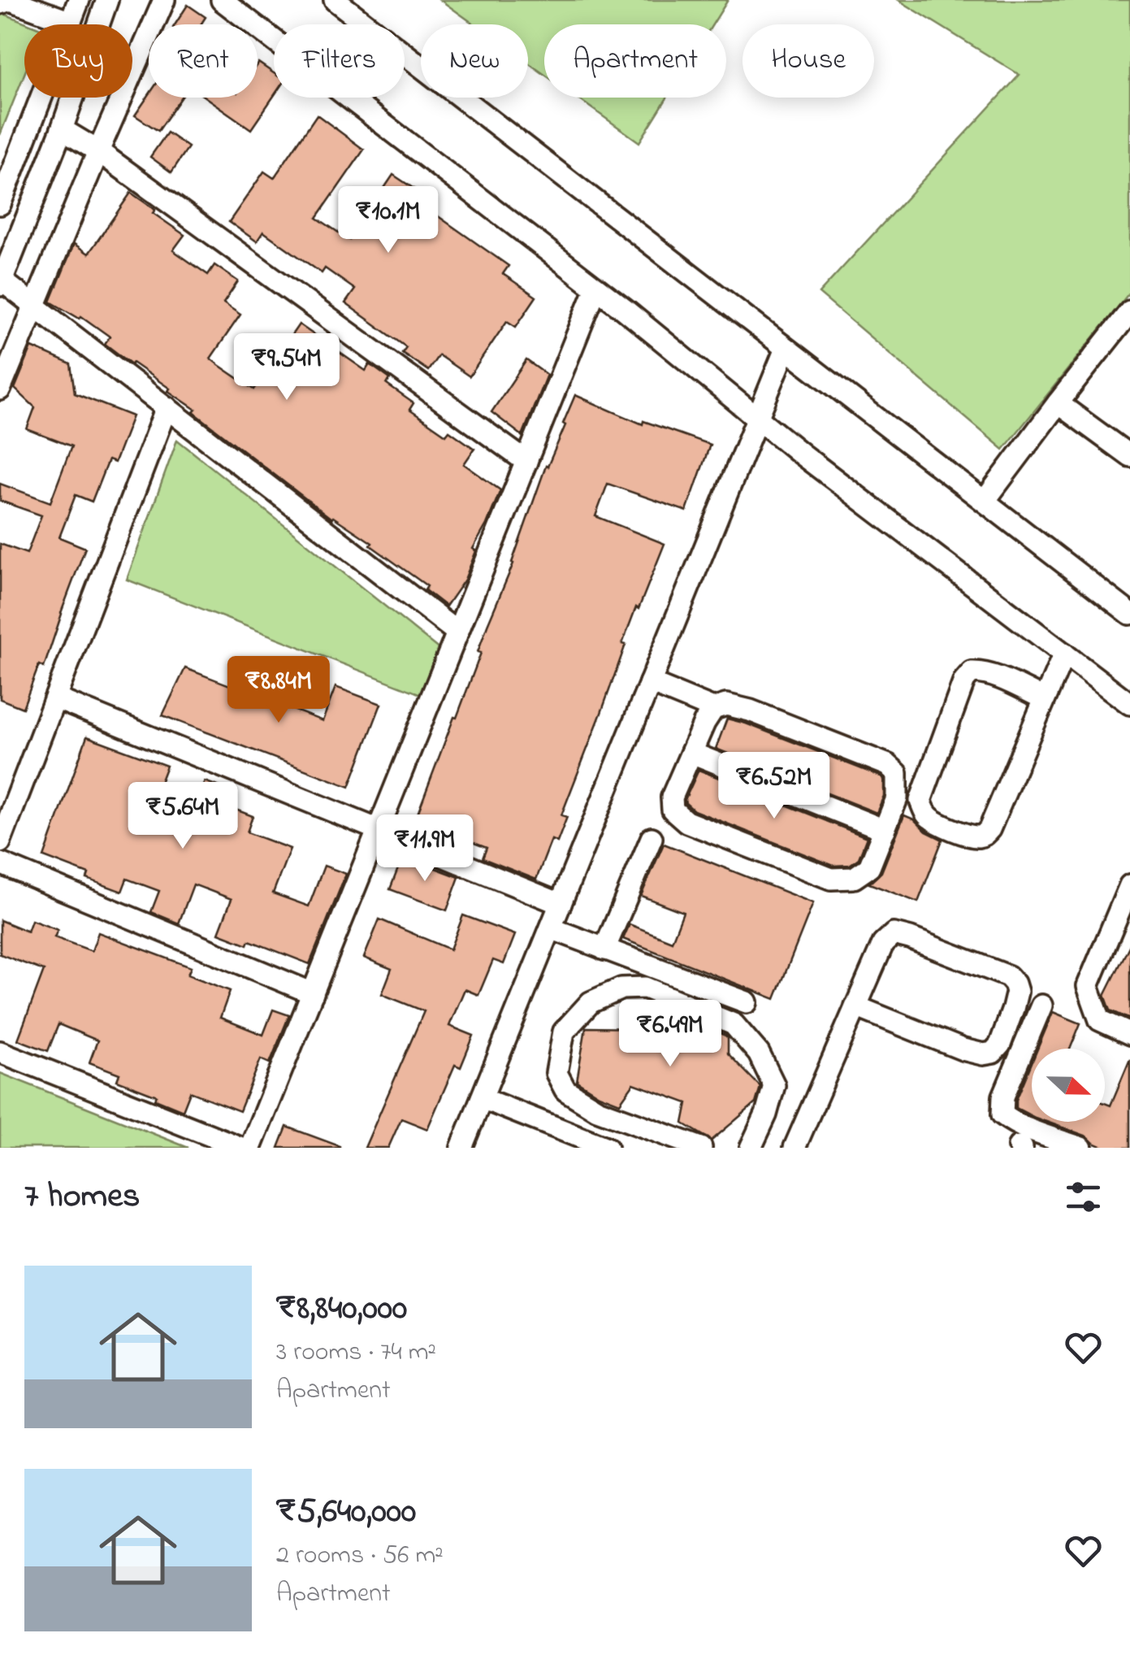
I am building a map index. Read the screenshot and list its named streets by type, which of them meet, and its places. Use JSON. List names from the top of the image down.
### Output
{
  "north": "right",
  "page": {
    "chip": [
      "Buy",
      "Rent",
      "Filters",
      "New",
      "Apartment",
      "House"
    ],
    "price": [
      "₹10.1M",
      "₹9.54M",
      "₹8.84M",
      "₹6.52M",
      "₹5.64M",
      "₹11.9M",
      "₹6.49M"
    ],
    "heading": "7 homes",
    "list": [
      {
        "name": "₹8,840,000",
        "note": "3 rooms · 74 m² · Apartment"
      },
      {
        "name": "₹5,640,000",
        "note": "2 rooms · 56 m² · Apartment"
      }
    ]
  }
}
